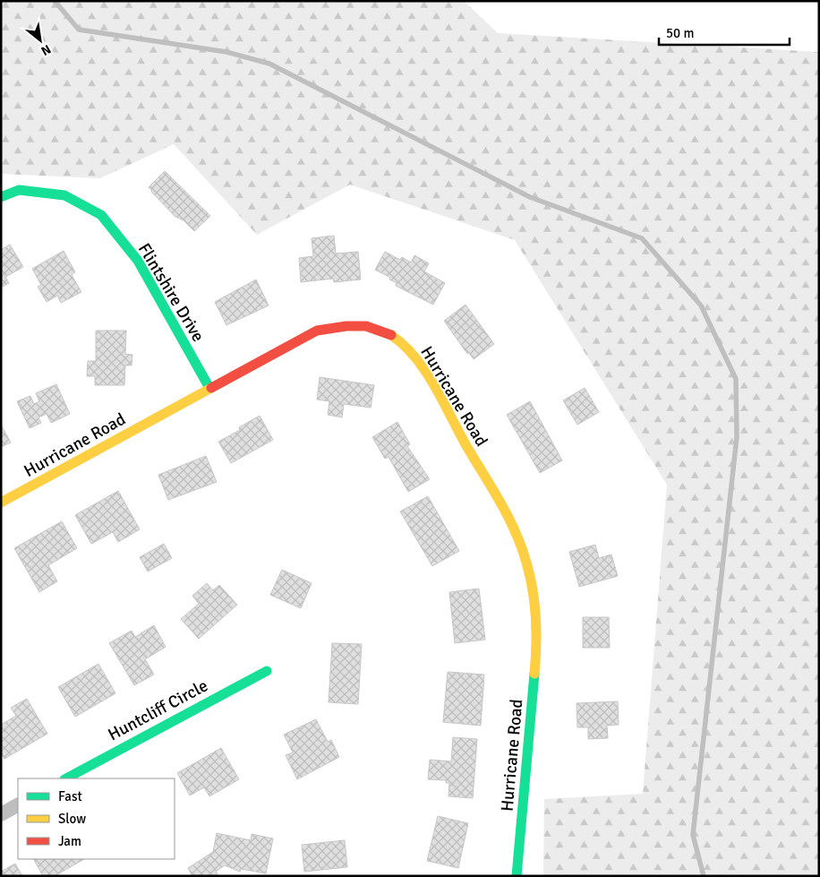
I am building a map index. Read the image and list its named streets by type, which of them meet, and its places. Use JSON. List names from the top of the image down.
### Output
{
  "streets": {
    "street": ["Flintshire Drive", "Hurricane Road", "Huntcliff Circle"]
  },
  "crossings": [
    ["Flintshire Drive", "Hurricane Road"]
  ],
  "legend": ["Fast", "Slow", "Jam"],
  "scale_bar": "50 m",
  "north": "bottom right"
}
